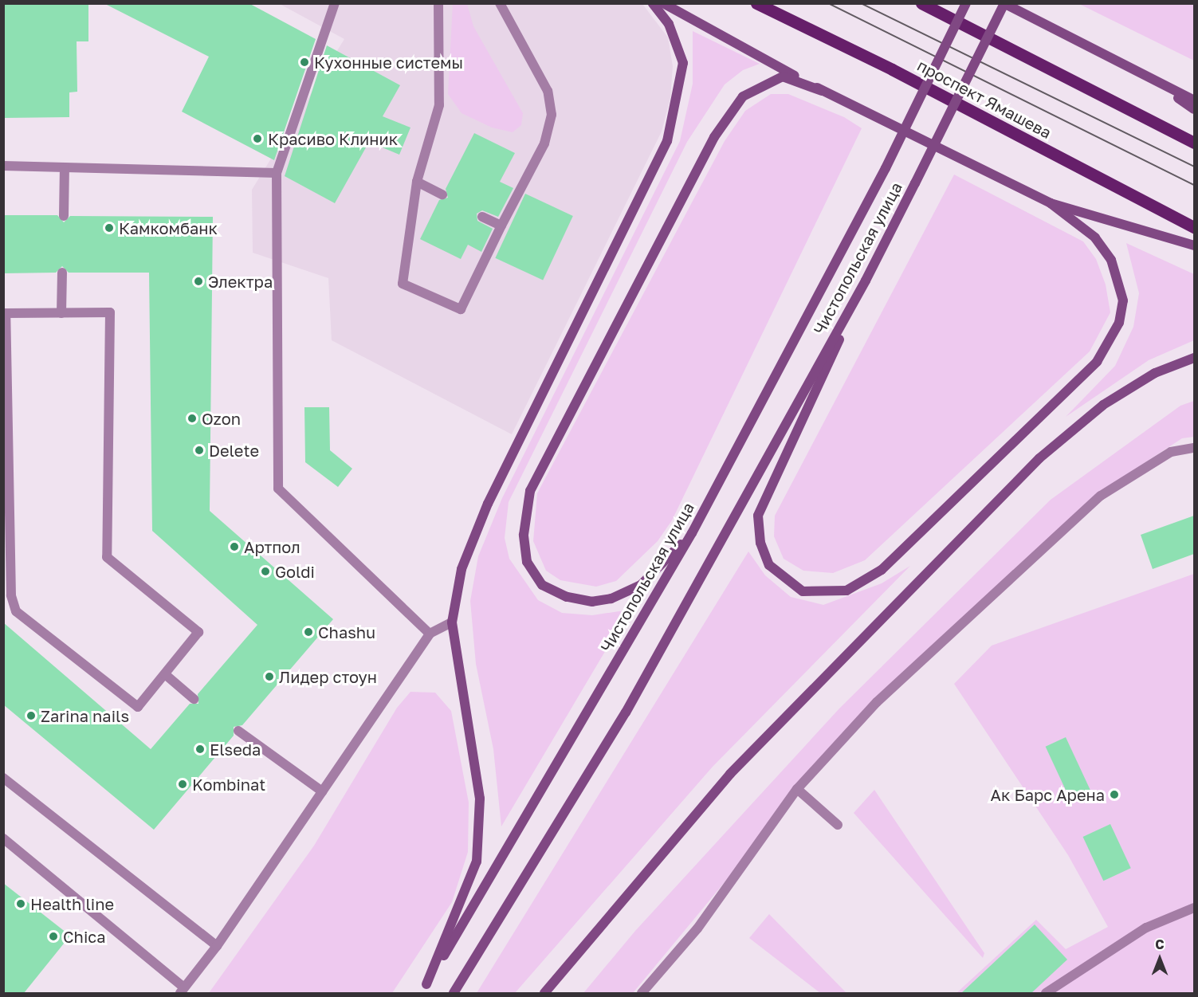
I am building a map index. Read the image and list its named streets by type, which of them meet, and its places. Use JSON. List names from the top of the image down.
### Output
{
  "streets": {
    "main road": ["проспект Ямашева", "Чистопольская улица"]
  },
  "places": [
    "Кухонные системы",
    "Красиво Клиник",
    "Камкомбанк",
    "Электра",
    "Ozon",
    "Delete",
    "Артпол",
    "Goldi",
    "Chashu",
    "Лидер стоун",
    "Zarina nails",
    "Elseda",
    "Kombinat",
    "Ак Барс Арена",
    "Health line",
    "Chica"
  ],
  "north": "top"
}
